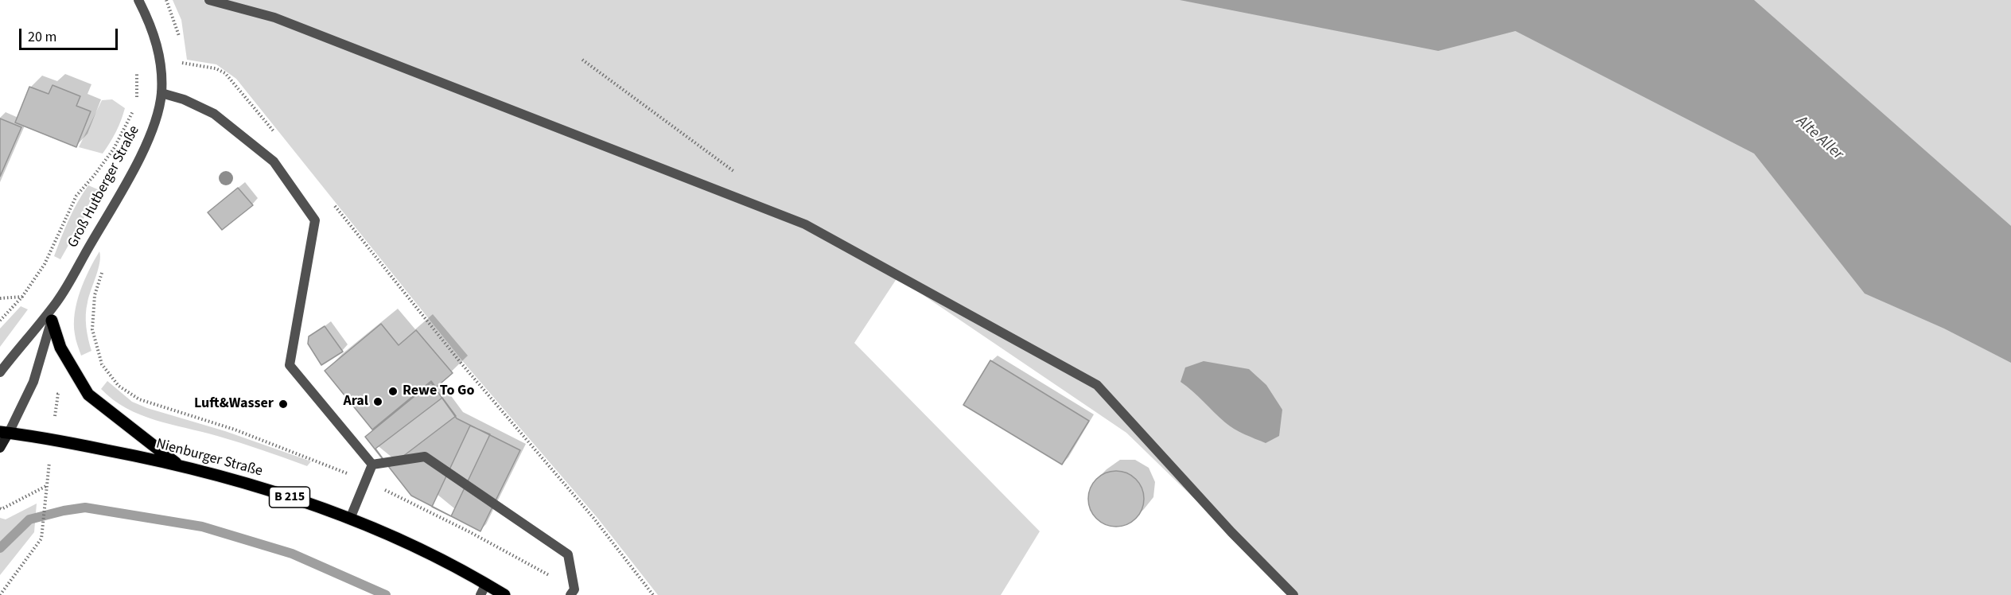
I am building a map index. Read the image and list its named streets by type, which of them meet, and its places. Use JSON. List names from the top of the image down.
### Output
{
  "streets": {
    "main road": ["Groß Hutberger Straße", "Nienburger Straße", "B 215"]
  },
  "crossings": [
    ["Groß Hutberger Straße", "Nienburger Straße"]
  ],
  "water": ["Alte Aller"],
  "places": ["Rewe To Go", "Aral", "Luft&Wasser"],
  "scale_bar": "20 m"
}
